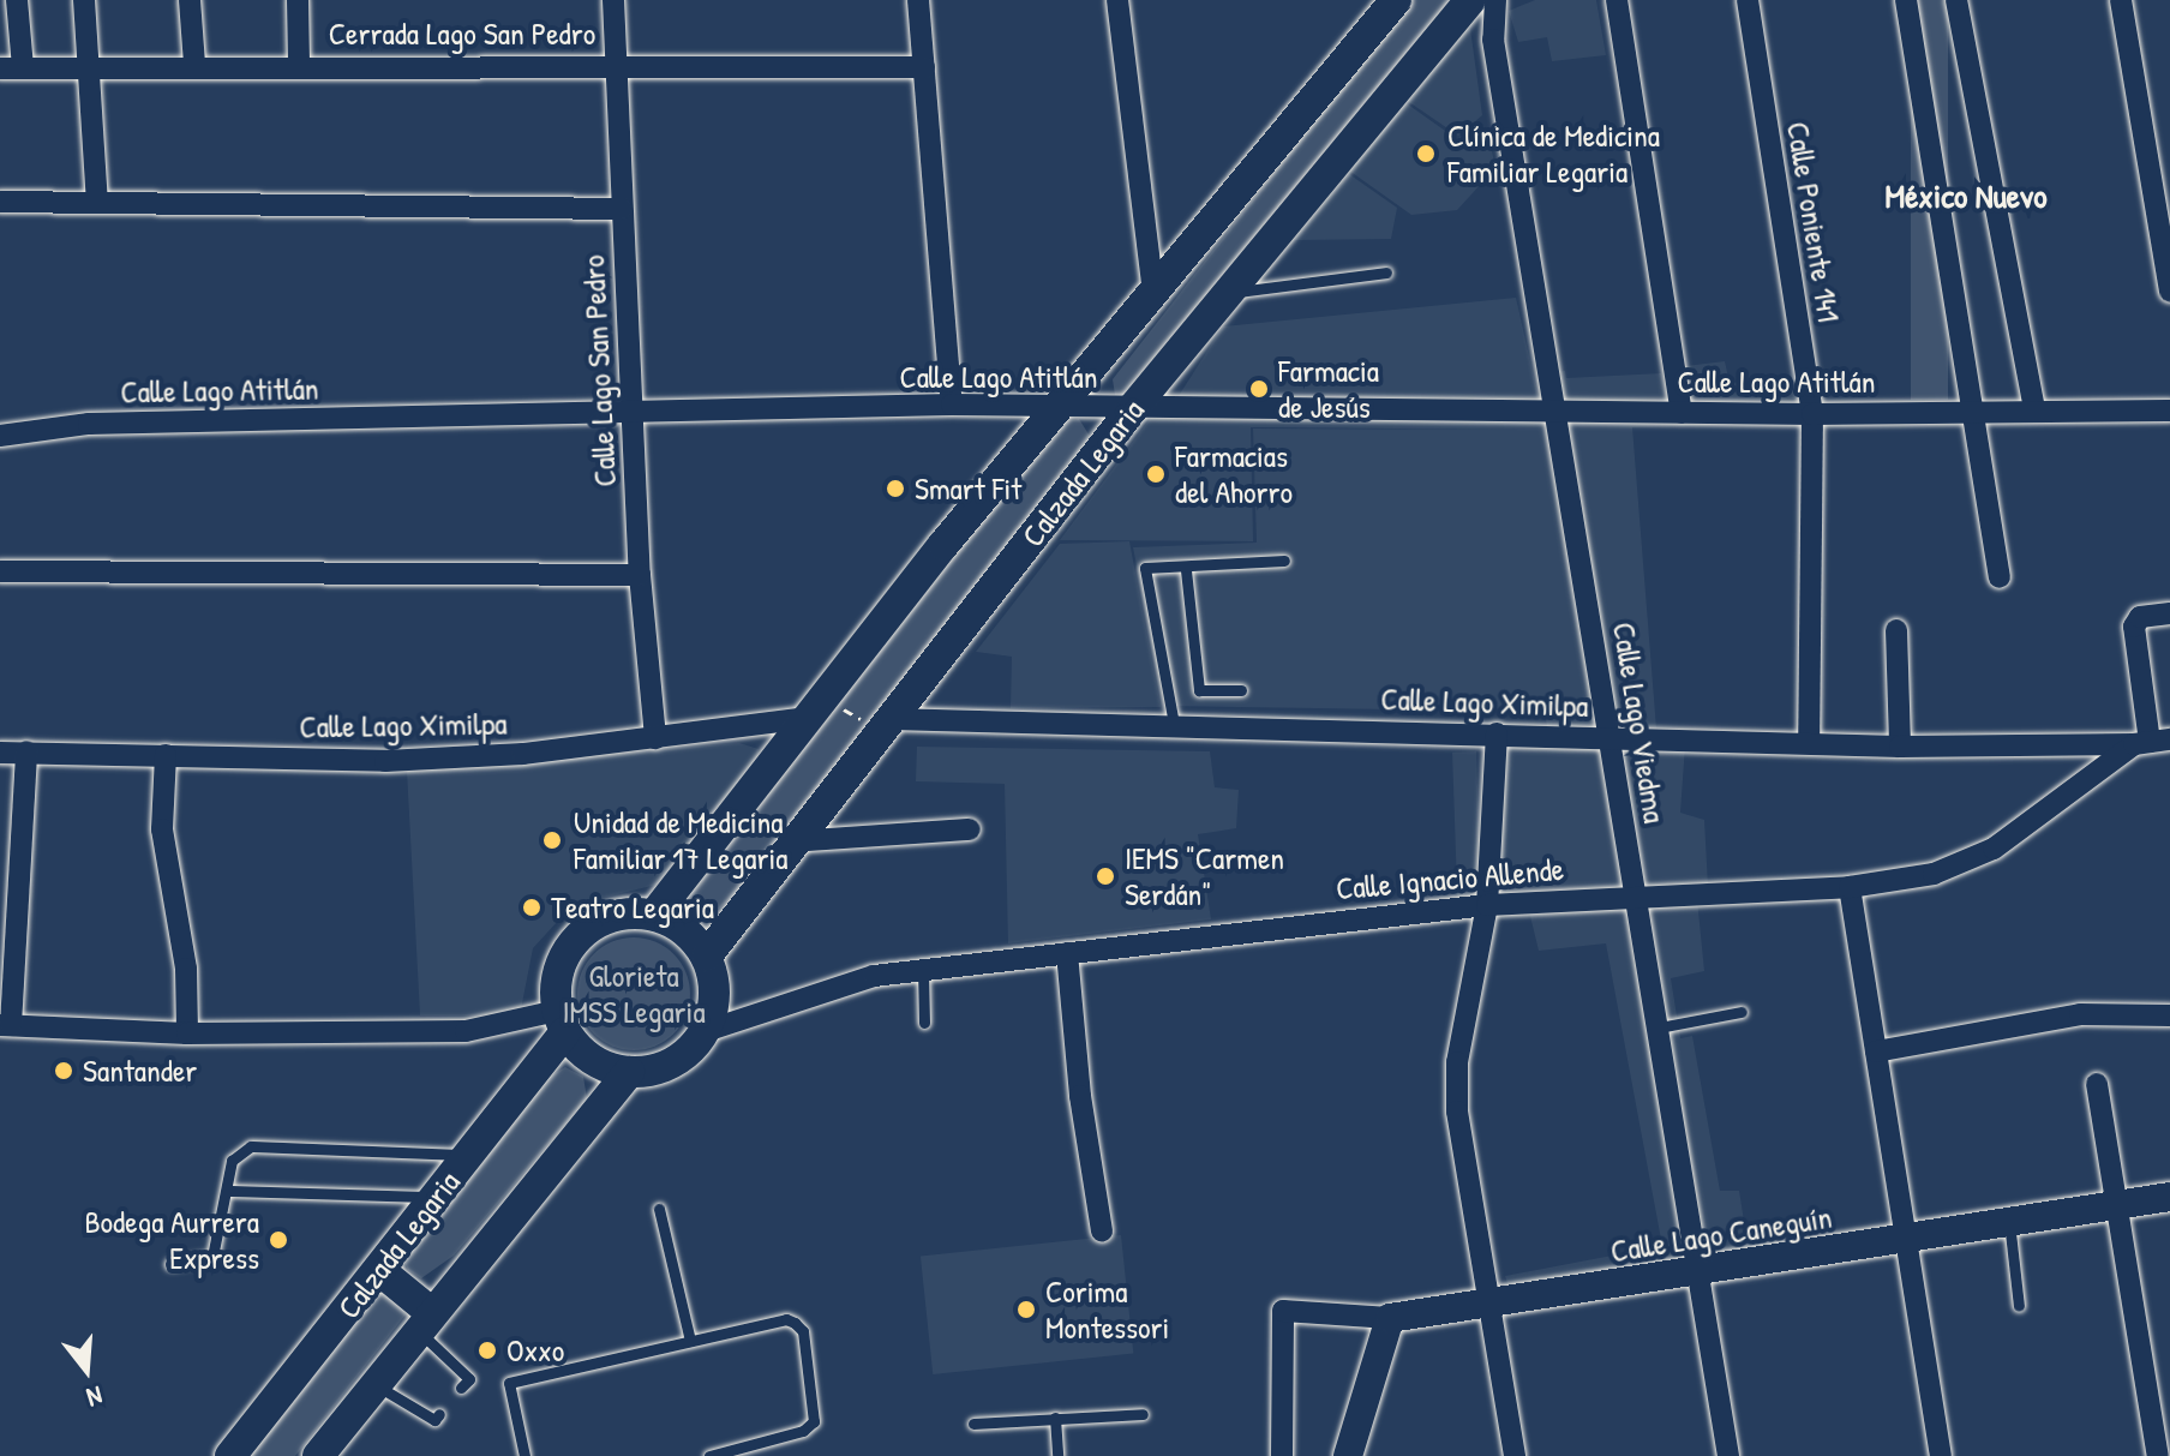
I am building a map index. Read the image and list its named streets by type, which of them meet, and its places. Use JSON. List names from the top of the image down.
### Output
{
  "streets": {
    "main road": ["Calzada Legaria"],
    "street": [
      "Cerrada Lago San Pedro",
      "Calle Poniente 141",
      "Calle Lago San Pedro",
      "Calle Lago Atitlán",
      "Calle Lago Ximilpa",
      "Calle Lago Viedma",
      "Calle Ignacio Allende",
      "Calle Lago Caneguín"
    ]
  },
  "crossings": [
    ["Cerrada Lago San Pedro", "Calle Lago San Pedro"],
    ["Calle Poniente 141", "Calle Lago Atitlán"],
    ["Calle Poniente 141", "Calle Lago Ximilpa"],
    ["Calle Lago San Pedro", "Calle Lago Atitlán"],
    ["Calle Lago San Pedro", "Calle Lago Ximilpa"],
    ["Calle Lago Atitlán", "Calzada Legaria"],
    ["Calle Lago Atitlán", "Calle Lago Viedma"],
    ["Calzada Legaria", "Calle Lago Ximilpa"],
    ["Calzada Legaria", "Calle Ignacio Allende"],
    ["Calle Lago Ximilpa", "Calle Lago Viedma"],
    ["Calle Lago Ximilpa", "Calle Ignacio Allende"],
    ["Calle Lago Viedma", "Calle Ignacio Allende"],
    ["Calle Lago Viedma", "Calle Lago Caneguín"]
  ],
  "districts": ["México Nuevo"],
  "parks": ["Glorieta IMSS Legaria"],
  "places": [
    "Clínica de Medicina Familiar Legaria",
    "Farmacia de Jesús",
    "Farmacias del Ahorro",
    "Smart Fit",
    "Unidad de Medicina Familiar 17 Legaria",
    "IEMS \"Carmen Serdán\"",
    "Teatro Legaria",
    "Santander",
    "Bodega Aurrera Express",
    "Corima Montessori",
    "Oxxo"
  ],
  "north": "bottom"
}
